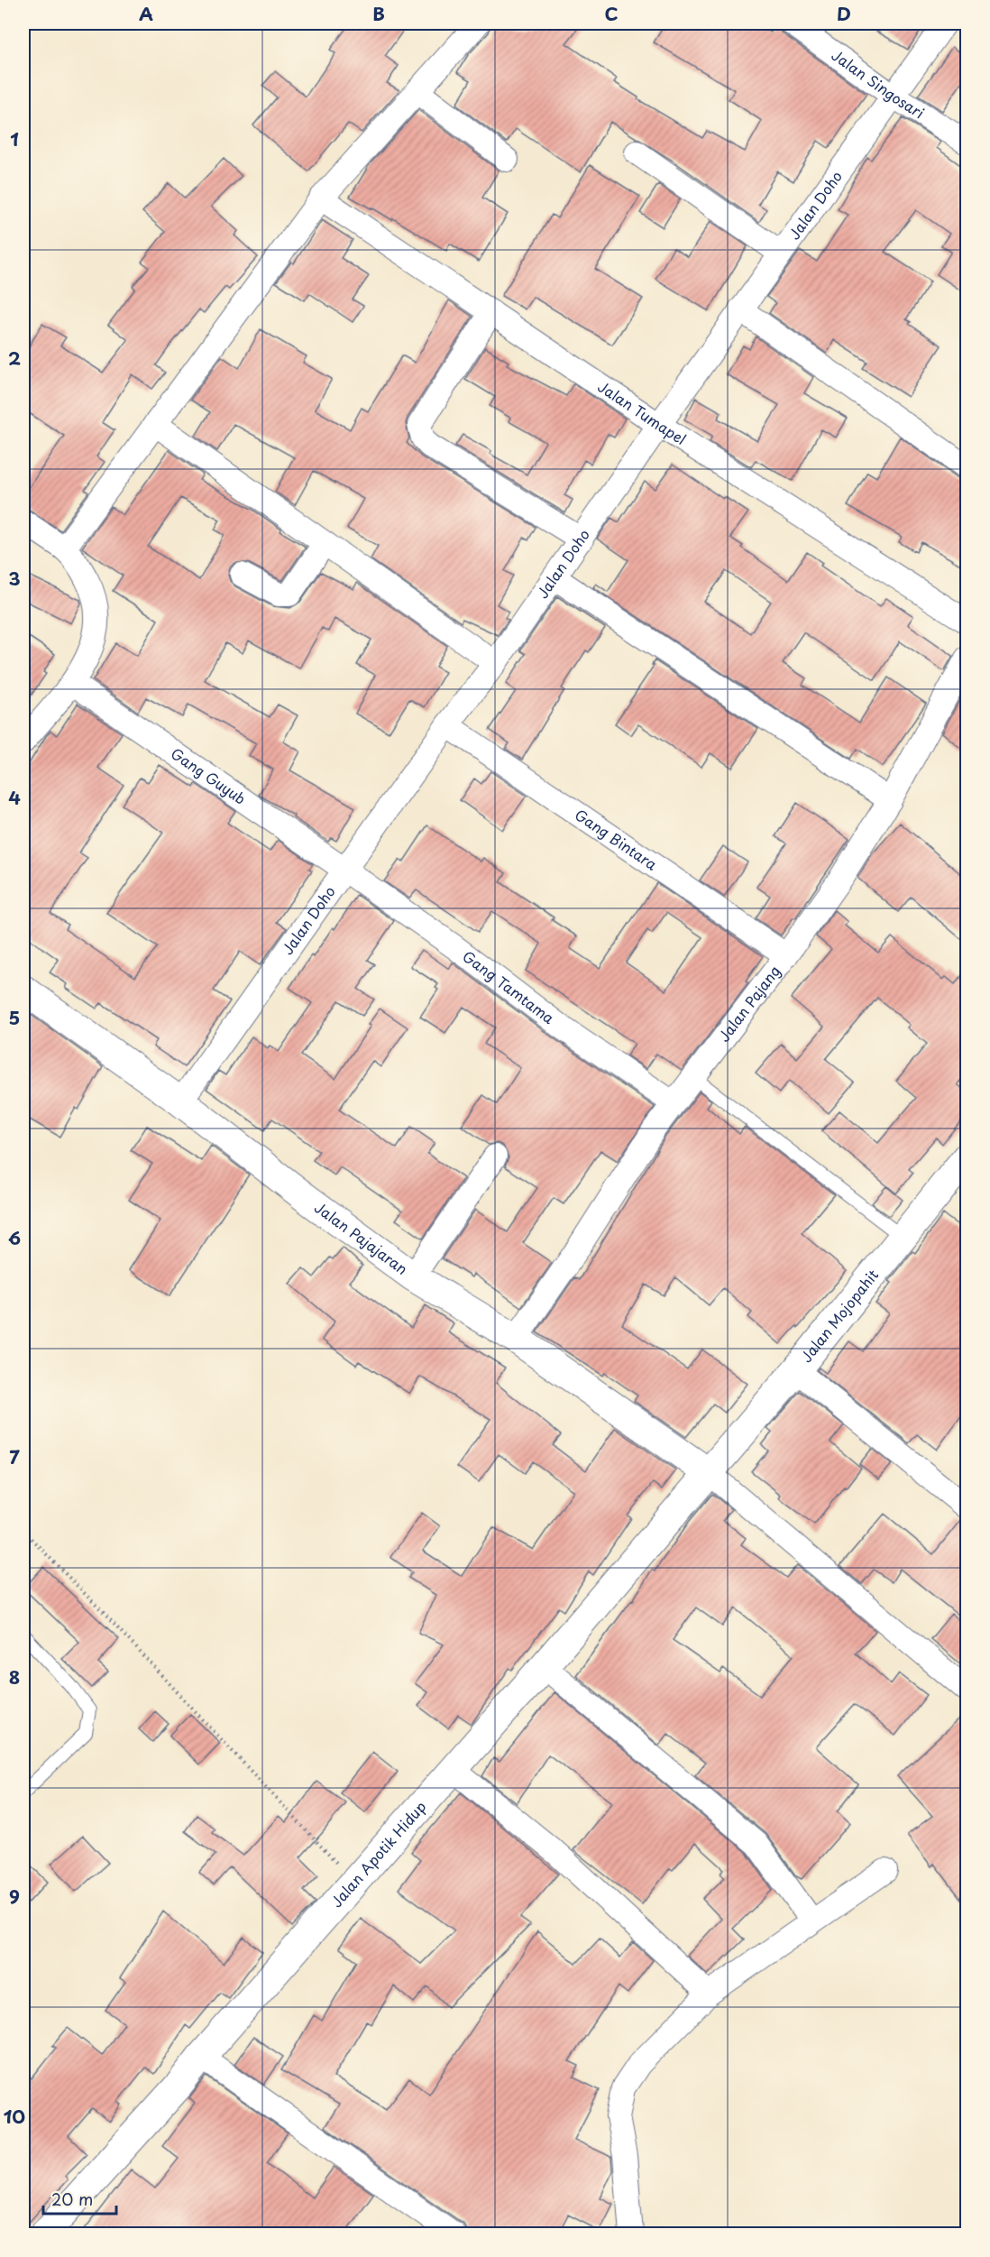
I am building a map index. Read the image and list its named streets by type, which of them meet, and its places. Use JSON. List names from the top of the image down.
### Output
{
  "streets": {
    "street": [
      "Jalan Singosari",
      "Jalan Doho",
      "Jalan Tumapel",
      "Gang Guyub",
      "Gang Bintara",
      "Gang Tamtama",
      "Jalan Pajang",
      "Jalan Pajajaran",
      "Jalan Mojopahit",
      "Jalan Apotik Hidup"
    ]
  },
  "crossings": [
    ["Jalan Singosari", "Jalan Doho"],
    ["Jalan Doho", "Jalan Tumapel"],
    ["Jalan Doho", "Gang Guyub"],
    ["Jalan Doho", "Gang Bintara"],
    ["Jalan Doho", "Gang Tamtama"],
    ["Jalan Doho", "Jalan Pajajaran"],
    ["Gang Guyub", "Gang Tamtama"],
    ["Gang Bintara", "Jalan Pajang"],
    ["Gang Tamtama", "Jalan Pajang"],
    ["Jalan Pajang", "Jalan Pajajaran"],
    ["Jalan Pajajaran", "Jalan Mojopahit"],
    ["Jalan Pajajaran", "Jalan Apotik Hidup"],
    ["Jalan Mojopahit", "Jalan Apotik Hidup"]
  ],
  "scale_bar": "20 m",
  "grid": {
    "columns": [
      "A",
      "B",
      "C",
      "D"
    ],
    "rows": [
      "1",
      "2",
      "3",
      "4",
      "5",
      "6",
      "7",
      "8",
      "9",
      "10"
    ]
  }
}
